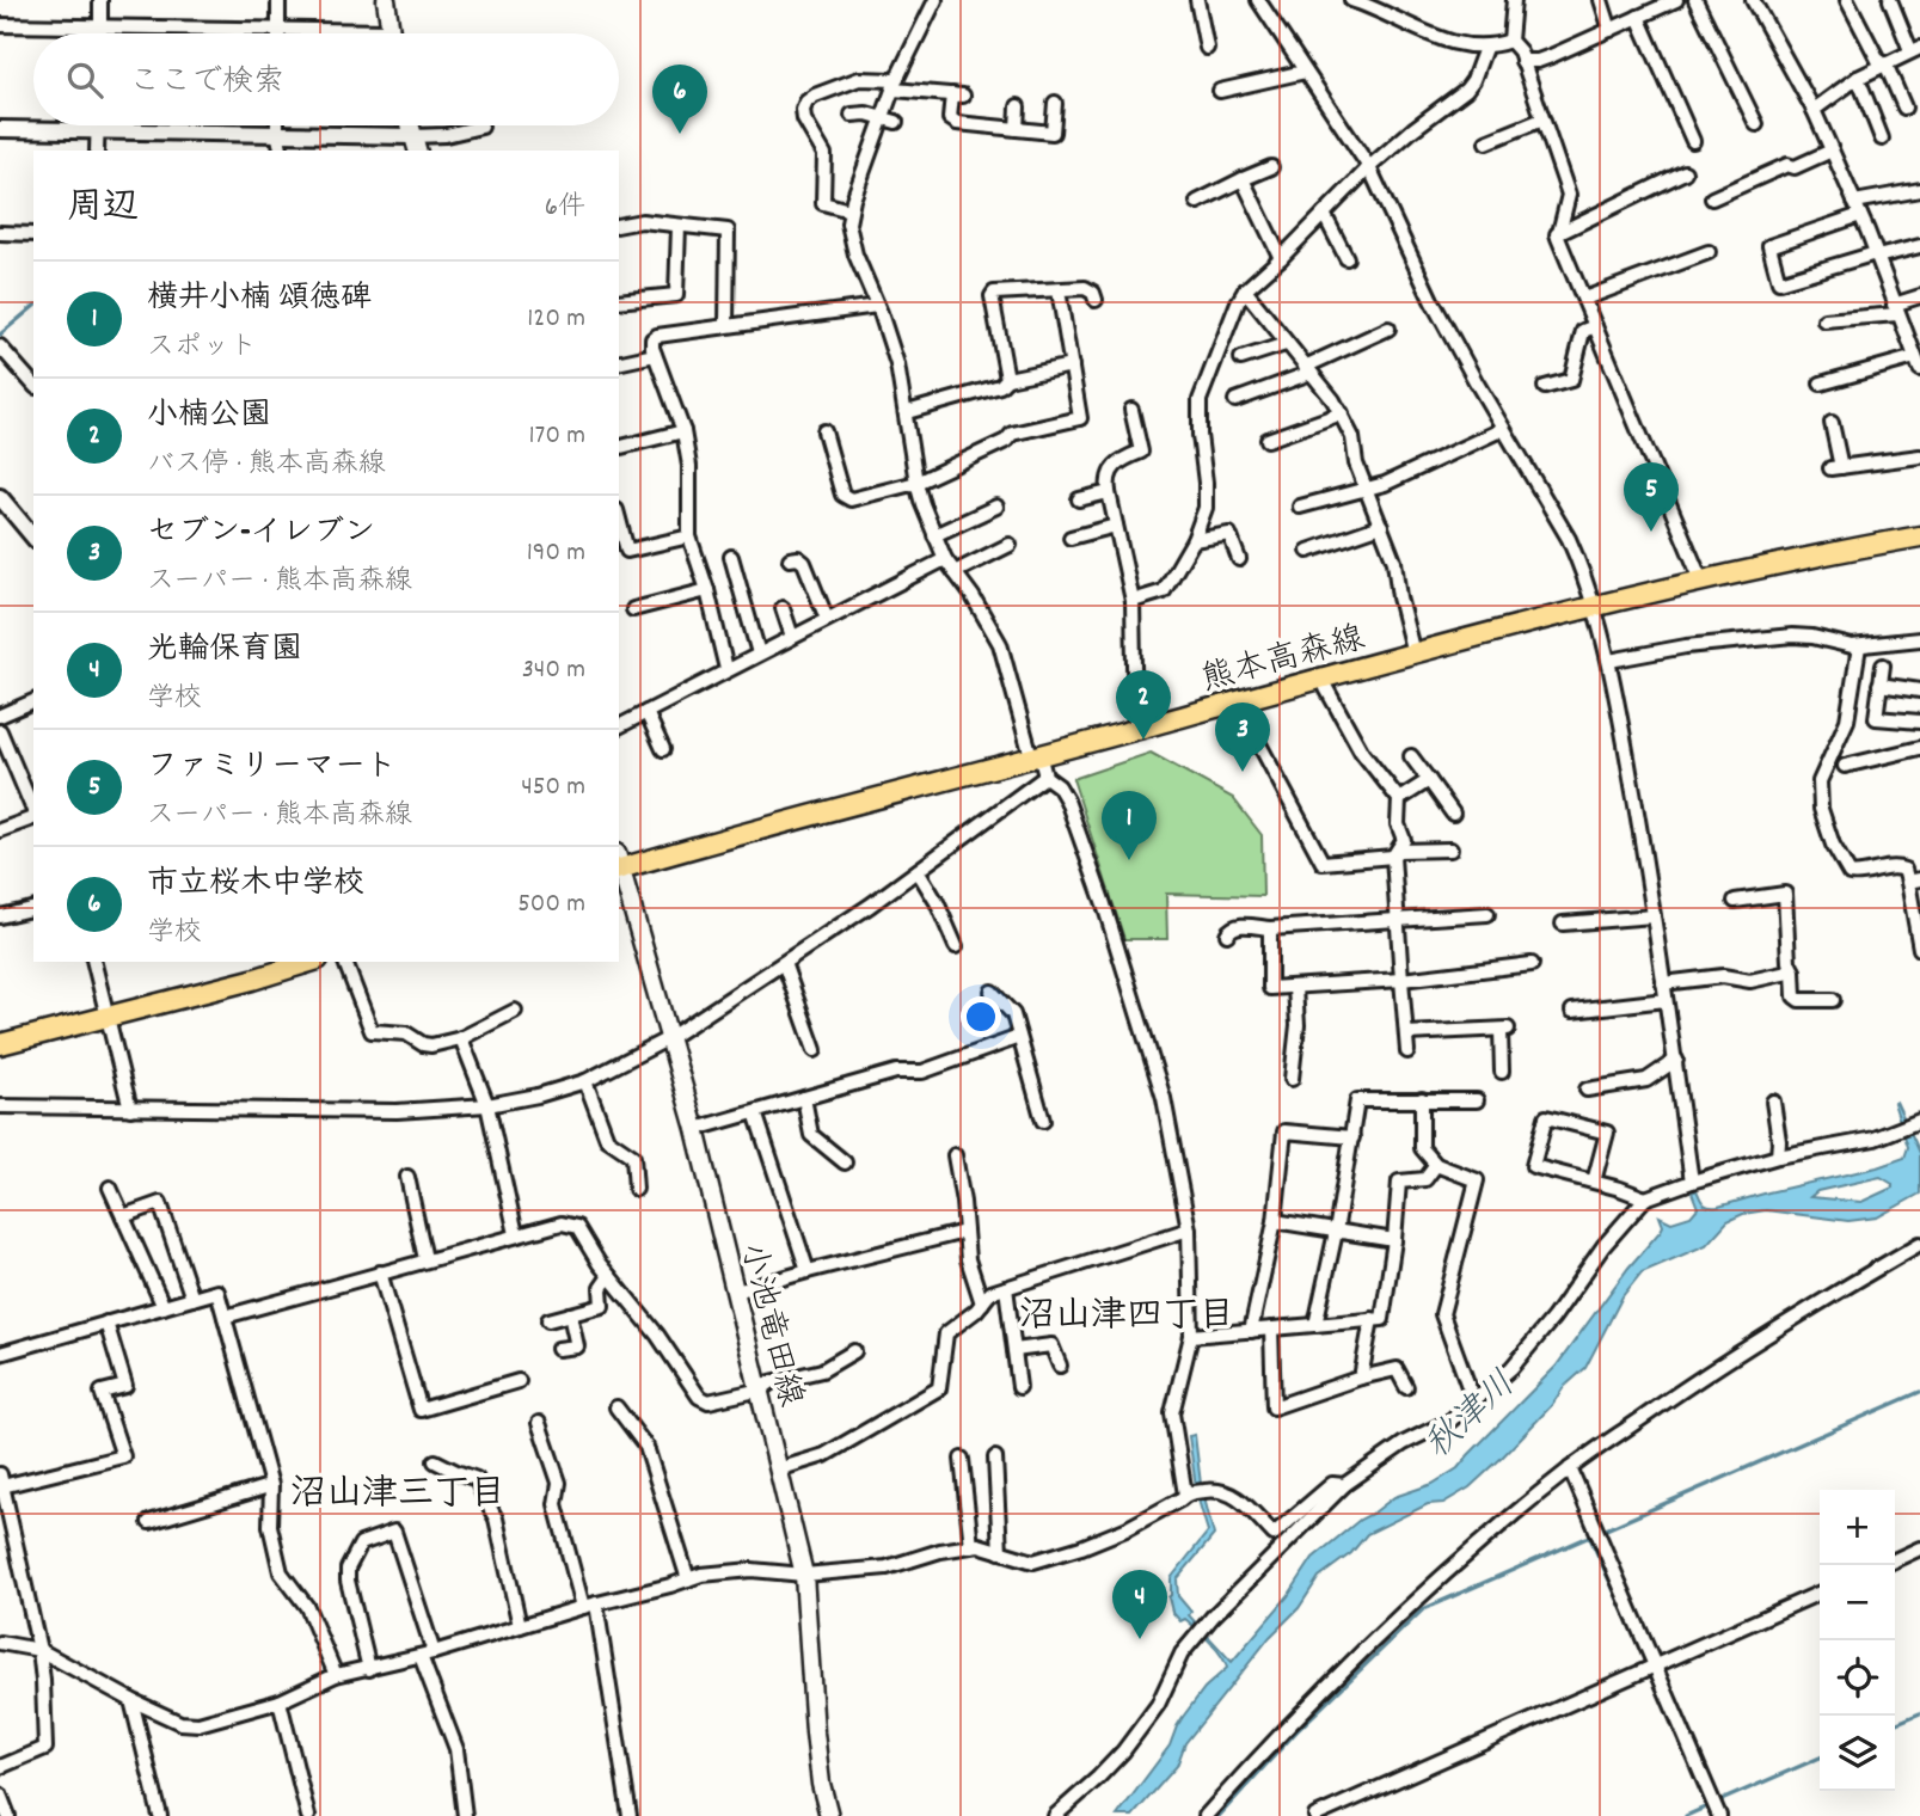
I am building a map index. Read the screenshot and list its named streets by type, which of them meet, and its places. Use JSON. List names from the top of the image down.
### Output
{
  "streets": {
    "main road": ["熊本高森線", "小池竜田線"]
  },
  "crossings": [
    ["熊本高森線", "小池竜田線"]
  ],
  "districts": ["沼山津四丁目", "沼山津三丁目"],
  "water": ["秋津川"],
  "page": {
    "search": "ここで検索",
    "pins": [
      "6",
      "5",
      "2",
      "3",
      "1",
      "4"
    ],
    "heading": ["周辺", "6件"],
    "list": [
      {
        "mark": "1",
        "name": "横井小楠 頌徳碑",
        "note": "スポット",
        "value": "120 m"
      },
      {
        "mark": "2",
        "name": "小楠公園",
        "note": "バス停 · 熊本高森線",
        "value": "170 m"
      },
      {
        "mark": "3",
        "name": "セブン-イレブン",
        "note": "スーパー · 熊本高森線",
        "value": "190 m"
      },
      {
        "mark": "4",
        "name": "光輪保育園",
        "note": "学校",
        "value": "340 m"
      },
      {
        "mark": "5",
        "name": "ファミリーマート",
        "note": "スーパー · 熊本高森線",
        "value": "450 m"
      },
      {
        "mark": "6",
        "name": "市立桜木中学校",
        "note": "学校",
        "value": "500 m"
      }
    ],
    "map_buttons": ["+", "−"]
  }
}
